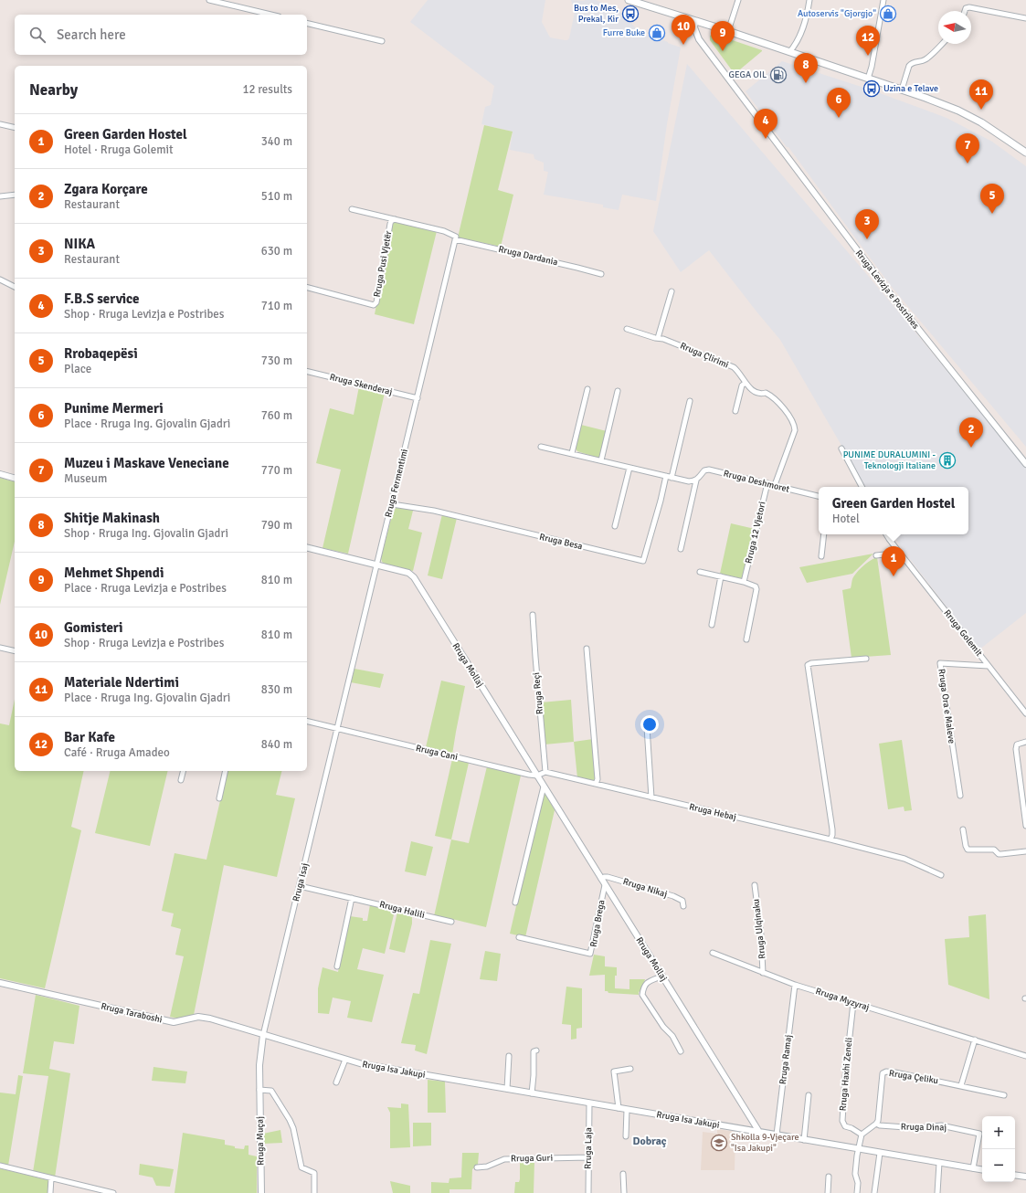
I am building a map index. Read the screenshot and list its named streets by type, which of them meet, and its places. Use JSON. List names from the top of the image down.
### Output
{
  "streets": {
    "street": [
      "Rruga Dardania",
      "Rruga Pusi Vjetër",
      "Rruga Levizja e Postribes",
      "Rruga Çlirimi",
      "Rruga Skenderaj",
      "Rruga Deshmoret",
      "Rruga Fermentimi",
      "Rruga 12 Vjetori",
      "Rruga Besa",
      "Rruga Golemit",
      "Rruga Mollaj",
      "Rruga Reçi",
      "Rruga Ora e Maleve",
      "Rruga Cani",
      "Rruga Hebaj",
      "Rruga Isaj",
      "Rruga Nikaj",
      "Rruga Halili",
      "Rruga Brega",
      "Rruga Ulqinaku",
      "Rruga Myzyraj",
      "Rruga Taraboshi",
      "Rruga Ramaj",
      "Rruga Isa Jakupi",
      "Rruga Haxhi Zeneli",
      "Rruga Çeliku",
      "Rruga Dinaj",
      "Rruga Muçaj",
      "Rruga Laja",
      "Rruga Guri"
    ]
  },
  "crossings": [
    ["Rruga Dardania", "Rruga Pusi Vjetër"],
    ["Rruga Dardania", "Rruga Fermentimi"],
    ["Rruga Pusi Vjetër", "Rruga Fermentimi"],
    ["Rruga Çlirimi", "Rruga Deshmoret"],
    ["Rruga Skenderaj", "Rruga Fermentimi"],
    ["Rruga Deshmoret", "Rruga 12 Vjetori"],
    ["Rruga Fermentimi", "Rruga Besa"],
    ["Rruga Fermentimi", "Rruga Mollaj"],
    ["Rruga Fermentimi", "Rruga Cani"],
    ["Rruga Fermentimi", "Rruga Isaj"],
    ["Rruga Golemit", "Rruga Ora e Maleve"],
    ["Rruga Mollaj", "Rruga Cani"],
    ["Rruga Mollaj", "Rruga Nikaj"],
    ["Rruga Mollaj", "Rruga Brega"],
    ["Rruga Mollaj", "Rruga Isa Jakupi"],
    ["Rruga Reçi", "Rruga Hebaj"],
    ["Rruga Cani", "Rruga Isaj"],
    ["Rruga Isaj", "Rruga Halili"],
    ["Rruga Isaj", "Rruga Taraboshi"],
    ["Rruga Isaj", "Rruga Isa Jakupi"],
    ["Rruga Isaj", "Rruga Muçaj"],
    ["Rruga Ulqinaku", "Rruga Myzyraj"],
    ["Rruga Myzyraj", "Rruga Ramaj"],
    ["Rruga Myzyraj", "Rruga Haxhi Zeneli"],
    ["Rruga Taraboshi", "Rruga Isa Jakupi"],
    ["Rruga Taraboshi", "Rruga Muçaj"],
    ["Rruga Ramaj", "Rruga Isa Jakupi"],
    ["Rruga Isa Jakupi", "Rruga Dinaj"],
    ["Rruga Isa Jakupi", "Rruga Muçaj"],
    ["Rruga Isa Jakupi", "Rruga Laja"],
    ["Rruga Çeliku", "Rruga Dinaj"],
    ["Rruga Laja", "Rruga Guri"]
  ],
  "districts": ["Dobraç"],
  "places": {
    "bus stop": ["Bus to Mes, Prekal, Kir", "Uzina e Telave"],
    "shop": ["Autoservis \"Gjorgjo\"", "Furre Buke"],
    "fuel station": ["GEGA OIL"],
    "building": ["PUNIME DURALUMINI - Teknologji Italiane"],
    "school or university": ["Shkolla 9-Vjeçare \"Isa Jakupi\""]
  },
  "north": "left",
  "page": {
    "pins": [
      "10",
      "9",
      "12",
      "8",
      "11",
      "6",
      "4",
      "7",
      "5",
      "3",
      "2",
      "1"
    ],
    "search": "Search here",
    "heading": ["Nearby", "12 results"],
    "list": [
      {
        "mark": "1",
        "name": "Green Garden Hostel",
        "note": "Hotel · Rruga Golemit",
        "value": "340 m"
      },
      {
        "mark": "2",
        "name": "Zgara Korçare",
        "note": "Restaurant",
        "value": "510 m"
      },
      {
        "mark": "3",
        "name": "NIKA",
        "note": "Restaurant",
        "value": "630 m"
      },
      {
        "mark": "4",
        "name": "F.B.S service",
        "note": "Shop · Rruga Levizja e Postribes",
        "value": "710 m"
      },
      {
        "mark": "5",
        "name": "Rrobaqepësi",
        "note": "Place",
        "value": "730 m"
      },
      {
        "mark": "6",
        "name": "Punime Mermeri",
        "note": "Place · Rruga Ing. Gjovalin Gjadri",
        "value": "760 m"
      },
      {
        "mark": "7",
        "name": "Muzeu i Maskave Veneciane",
        "note": "Museum",
        "value": "770 m"
      },
      {
        "mark": "8",
        "name": "Shitje Makinash",
        "note": "Shop · Rruga Ing. Gjovalin Gjadri",
        "value": "790 m"
      },
      {
        "mark": "9",
        "name": "Mehmet Shpendi",
        "note": "Place · Rruga Levizja e Postribes",
        "value": "810 m"
      },
      {
        "mark": "10",
        "name": "Gomisteri",
        "note": "Shop · Rruga Levizja e Postribes",
        "value": "810 m"
      },
      {
        "mark": "11",
        "name": "Materiale Ndertimi",
        "note": "Place · Rruga Ing. Gjovalin Gjadri",
        "value": "830 m"
      },
      {
        "mark": "12",
        "name": "Bar Kafe",
        "note": "Café · Rruga Amadeo",
        "value": "840 m"
      }
    ],
    "popup": ["Green Garden Hostel", "Hotel"],
    "map_buttons": ["+", "−"]
  }
}
